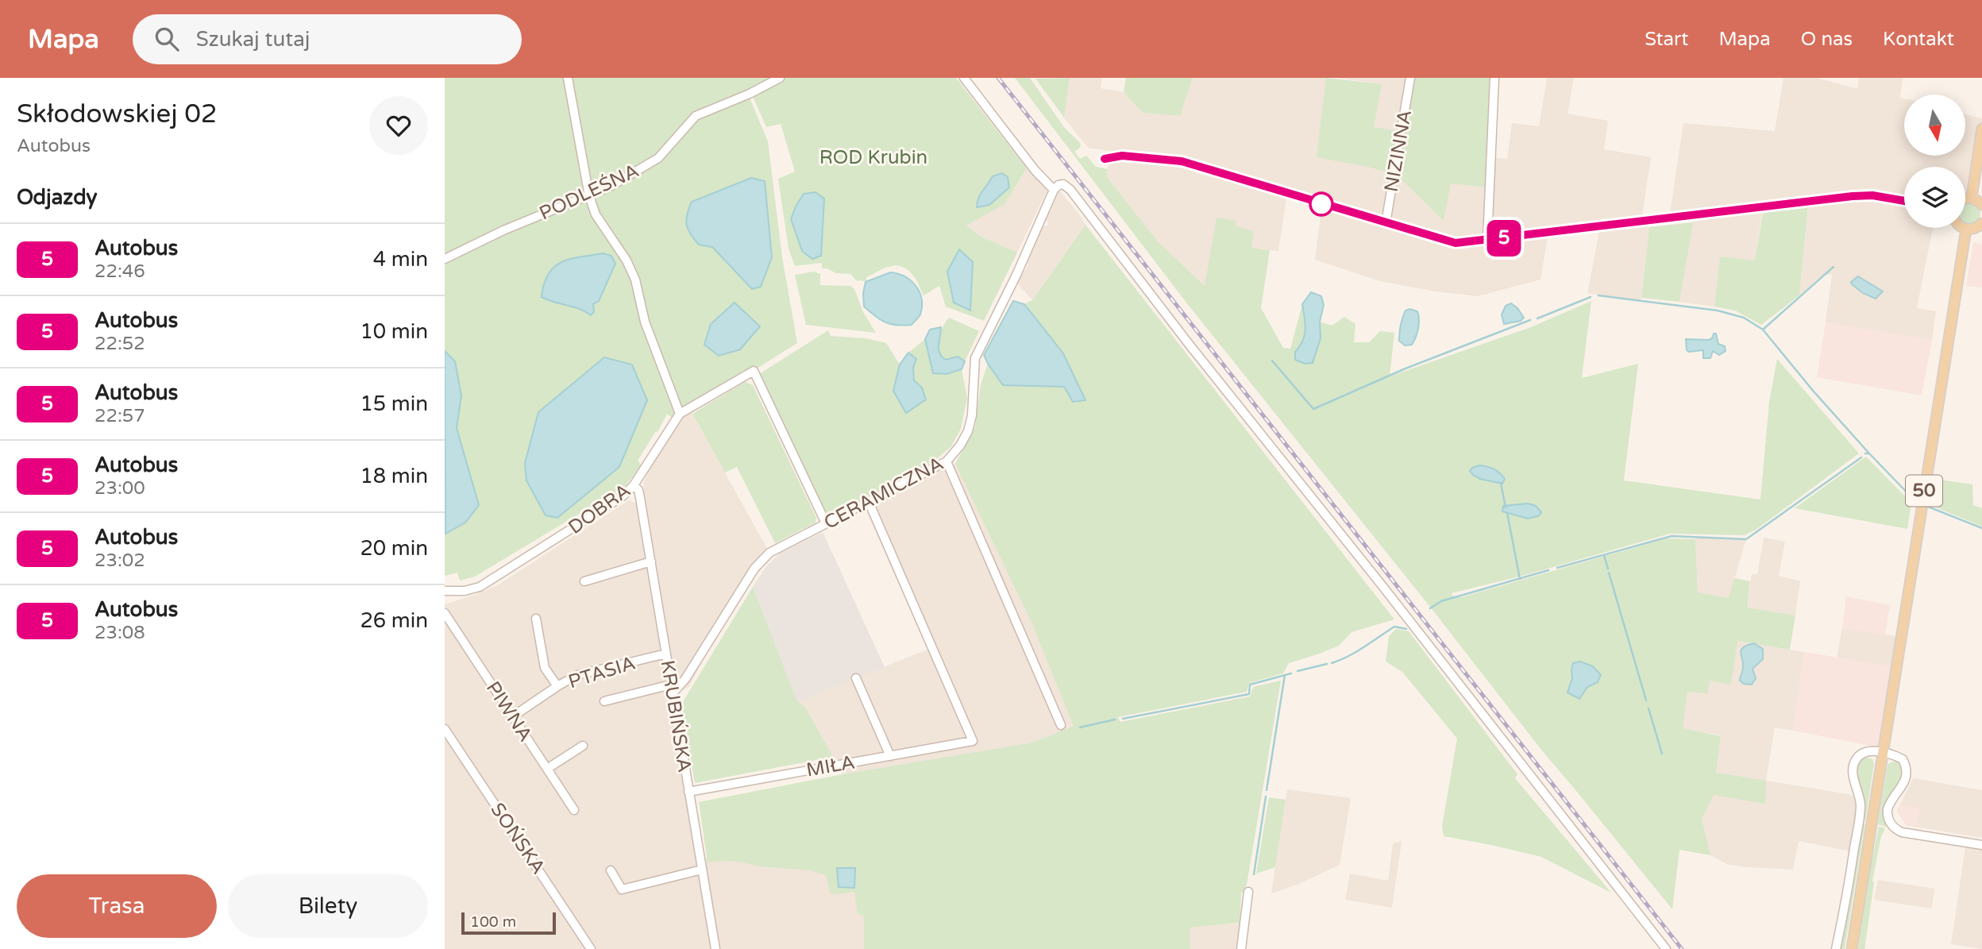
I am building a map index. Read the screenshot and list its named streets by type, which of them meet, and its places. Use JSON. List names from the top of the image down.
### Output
{
  "streets": {
    "main road": ["50"],
    "street": [
      "NIZINNA",
      "PODLEŚNA",
      "CERAMICZNA",
      "DOBRA",
      "PTASIA",
      "PIWNA",
      "KRUBIŃSKA",
      "MIŁA",
      "SOŃSKA"
    ]
  },
  "crossings": [
    ["CERAMICZNA", "DOBRA"],
    ["CERAMICZNA", "KRUBIŃSKA"],
    ["CERAMICZNA", "MIŁA"],
    ["DOBRA", "KRUBIŃSKA"],
    ["PTASIA", "PIWNA"],
    ["PTASIA", "KRUBIŃSKA"],
    ["KRUBIŃSKA", "MIŁA"]
  ],
  "parks": ["ROD Krubin"],
  "lines": ["bus line 5"],
  "scale_bar": "100 m",
  "north": "bottom",
  "page": {
    "header": "Mapa",
    "search": "Szukaj tutaj",
    "nav": [
      "Start",
      "Mapa",
      "O nas",
      "Kontakt"
    ],
    "heading": [
      ["Skłodowskiej 02", "Autobus"],
      "Odjazdy"
    ],
    "on_map": "5",
    "list": [
      {
        "mark": "5",
        "name": "Autobus",
        "note": "22:46",
        "value": "4 min"
      },
      {
        "mark": "5",
        "name": "Autobus",
        "note": "22:52",
        "value": "10 min"
      },
      {
        "mark": "5",
        "name": "Autobus",
        "note": "22:57",
        "value": "15 min"
      },
      {
        "mark": "5",
        "name": "Autobus",
        "note": "23:00",
        "value": "18 min"
      },
      {
        "mark": "5",
        "name": "Autobus",
        "note": "23:02",
        "value": "20 min"
      },
      {
        "mark": "5",
        "name": "Autobus",
        "note": "23:08",
        "value": "26 min"
      }
    ],
    "buttons": ["Trasa", "Bilety"],
    "scale": "100 m"
  }
}
